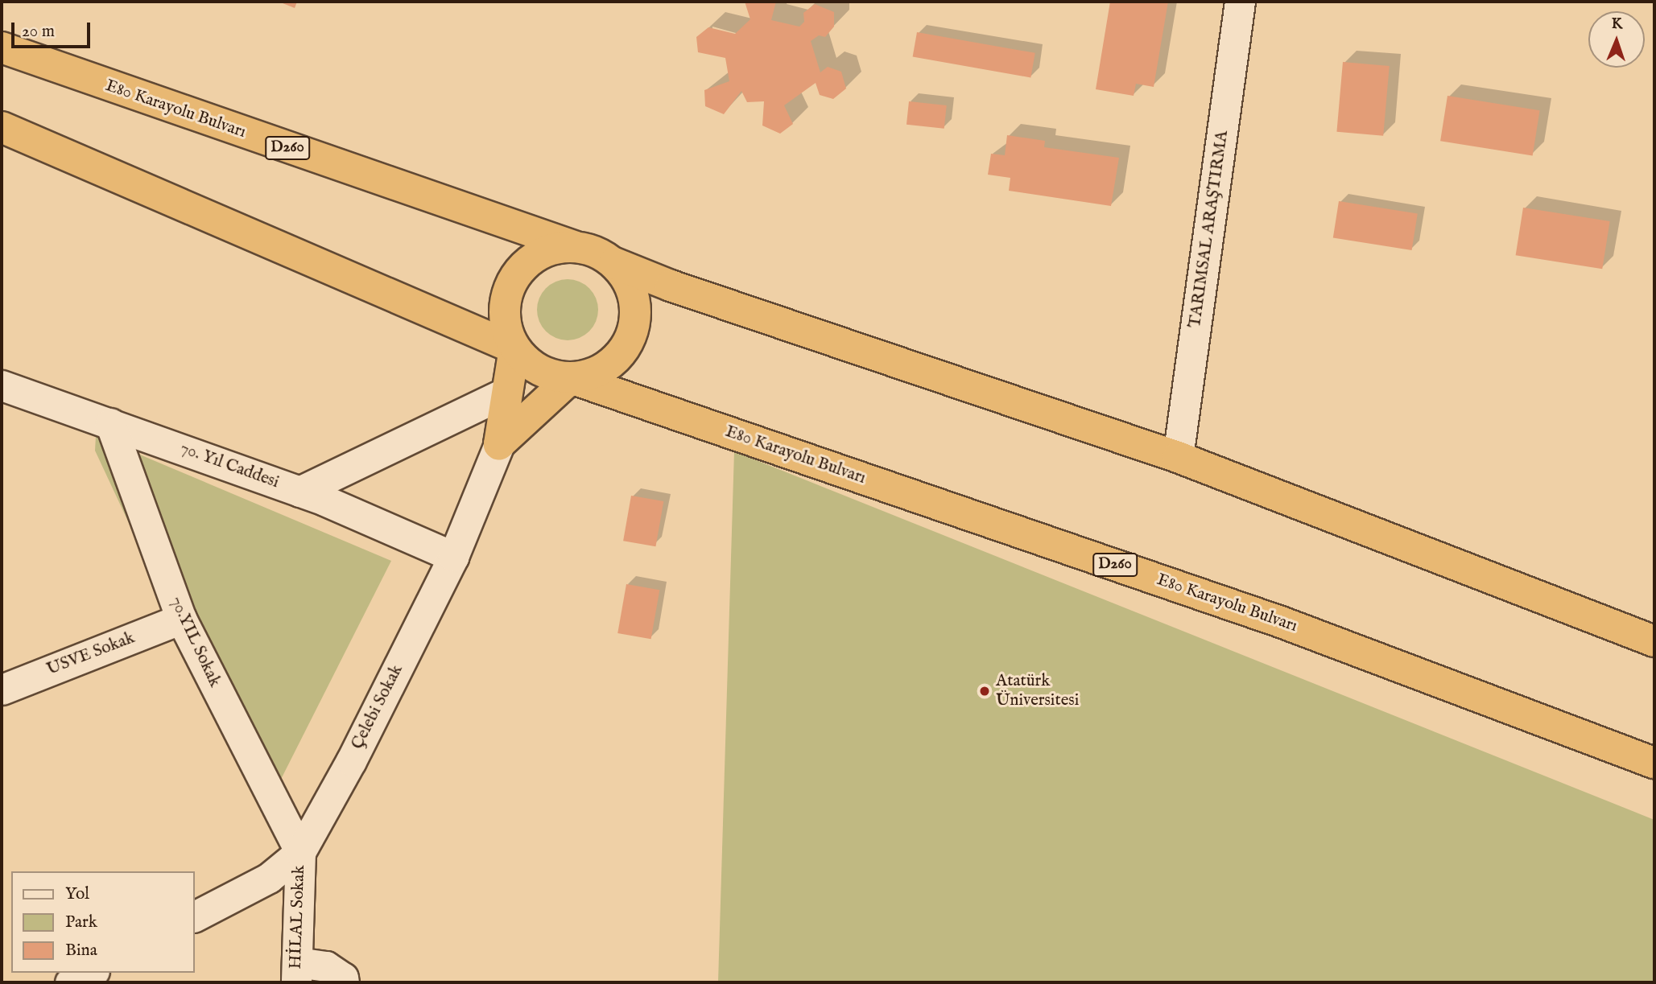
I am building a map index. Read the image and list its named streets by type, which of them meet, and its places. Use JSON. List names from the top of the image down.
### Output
{
  "streets": {
    "highway": ["E80 Karayolu Bulvarı", "D260"],
    "street": [
      "TARIMSAL ARAŞTIRMA",
      "70. Yıl Caddesi",
      "70.YIL Sokak",
      "USVE Sokak",
      "Çelebi Sokak",
      "HİLAL Sokak"
    ]
  },
  "crossings": [
    ["70. Yıl Caddesi", "70.YIL Sokak"],
    ["70. Yıl Caddesi", "Çelebi Sokak"],
    ["70.YIL Sokak", "USVE Sokak"],
    ["70.YIL Sokak", "Çelebi Sokak"],
    ["70.YIL Sokak", "HİLAL Sokak"],
    ["Çelebi Sokak", "HİLAL Sokak"]
  ],
  "places": ["Atatürk Üniversitesi"],
  "legend": ["Yol", "Park", "Bina"],
  "scale_bar": "20 m",
  "north": "top"
}
